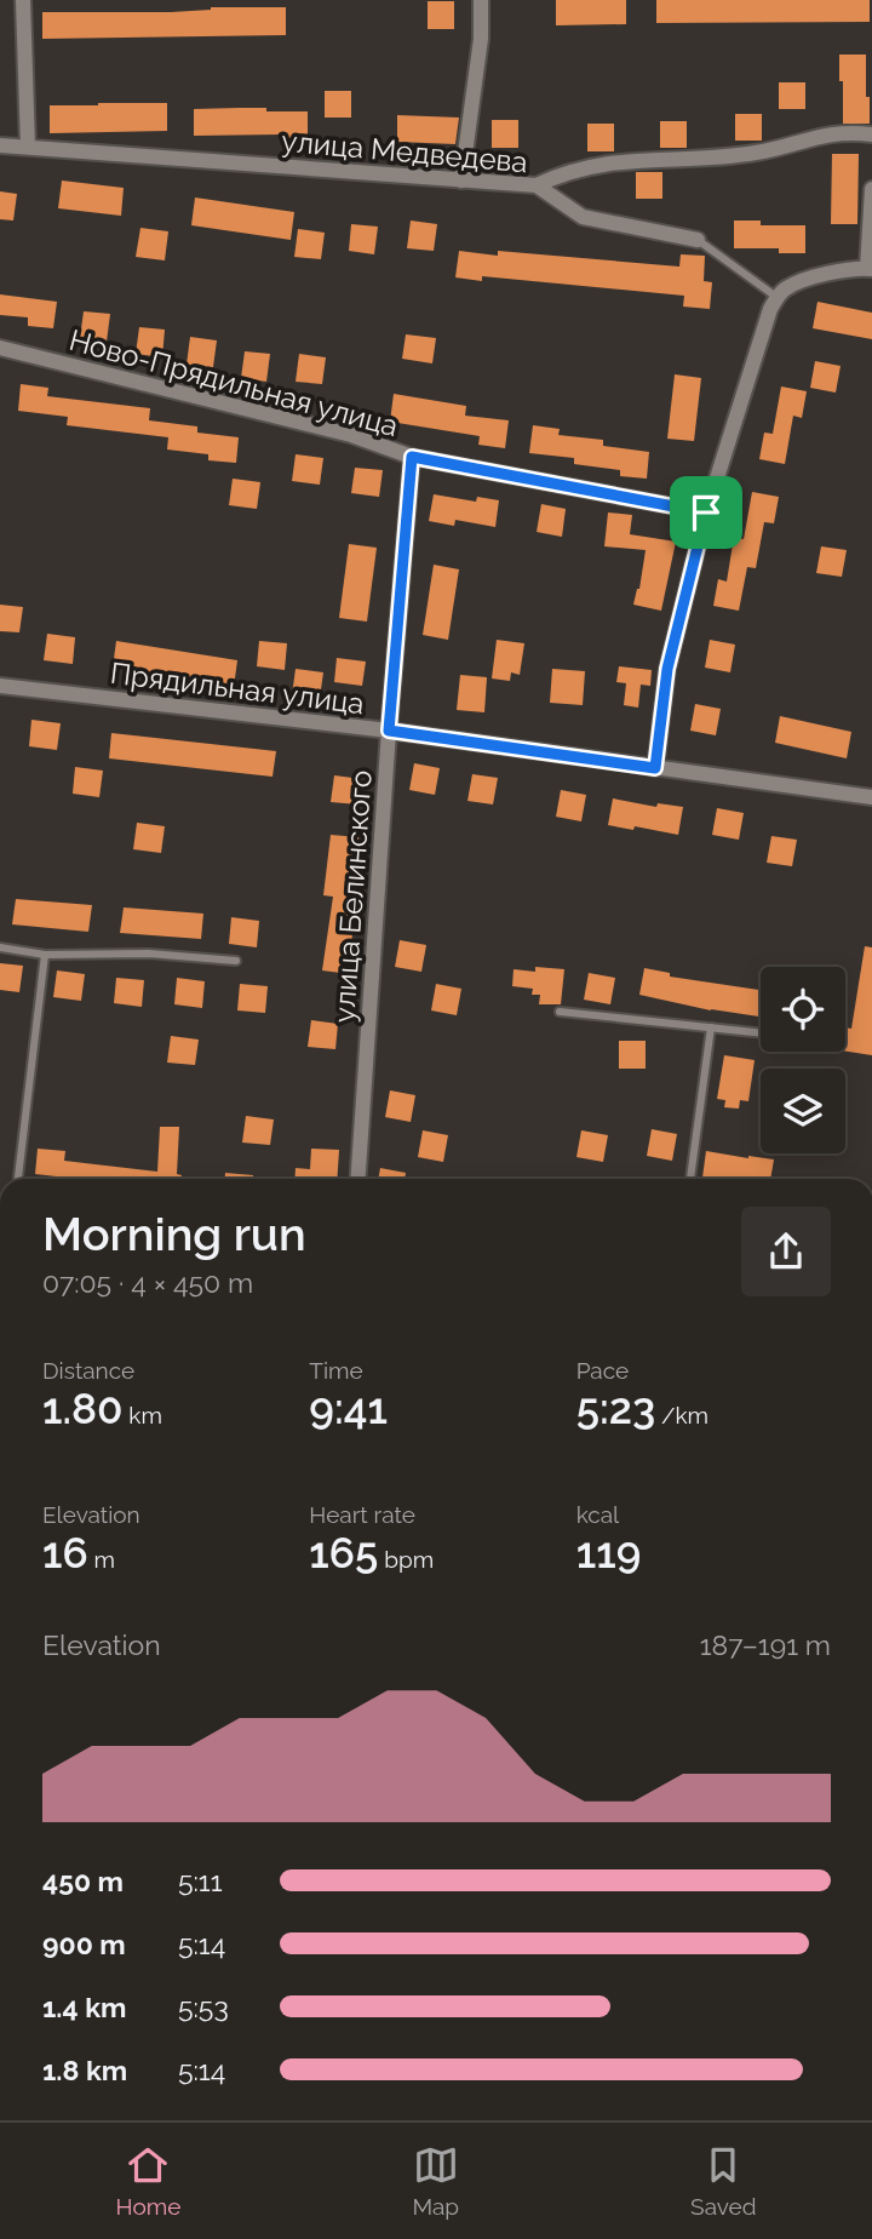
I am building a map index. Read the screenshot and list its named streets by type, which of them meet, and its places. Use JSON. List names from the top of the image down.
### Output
{
  "streets": {
    "street": [
      "улица Медведева",
      "Ново-Прядильная улица",
      "Прядильная улица",
      "улица Белинского"
    ]
  },
  "crossings": [
    ["Ново-Прядильная улица", "улица Белинского"],
    ["Прядильная улица", "улица Белинского"]
  ],
  "page": {
    "heading": ["Morning run", "07:05 · 4 × 450 m"],
    "stats": [
      ["Distance", "1.80 km"],
      ["Time", "9:41"],
      ["Pace", "5:23 /km"],
      ["Elevation", "16 m"],
      ["Heart rate", "165 bpm"],
      ["kcal", "119"]
    ],
    "chart": ["Elevation", "187–191 m"],
    "list": [
      {
        "name": "450 m",
        "note": "5:11"
      },
      {
        "name": "900 m",
        "note": "5:14"
      },
      {
        "name": "1.4 km",
        "note": "5:53"
      },
      {
        "name": "1.8 km",
        "note": "5:14"
      }
    ],
    "tabs": ["Home", "Map", "Saved"]
  }
}
